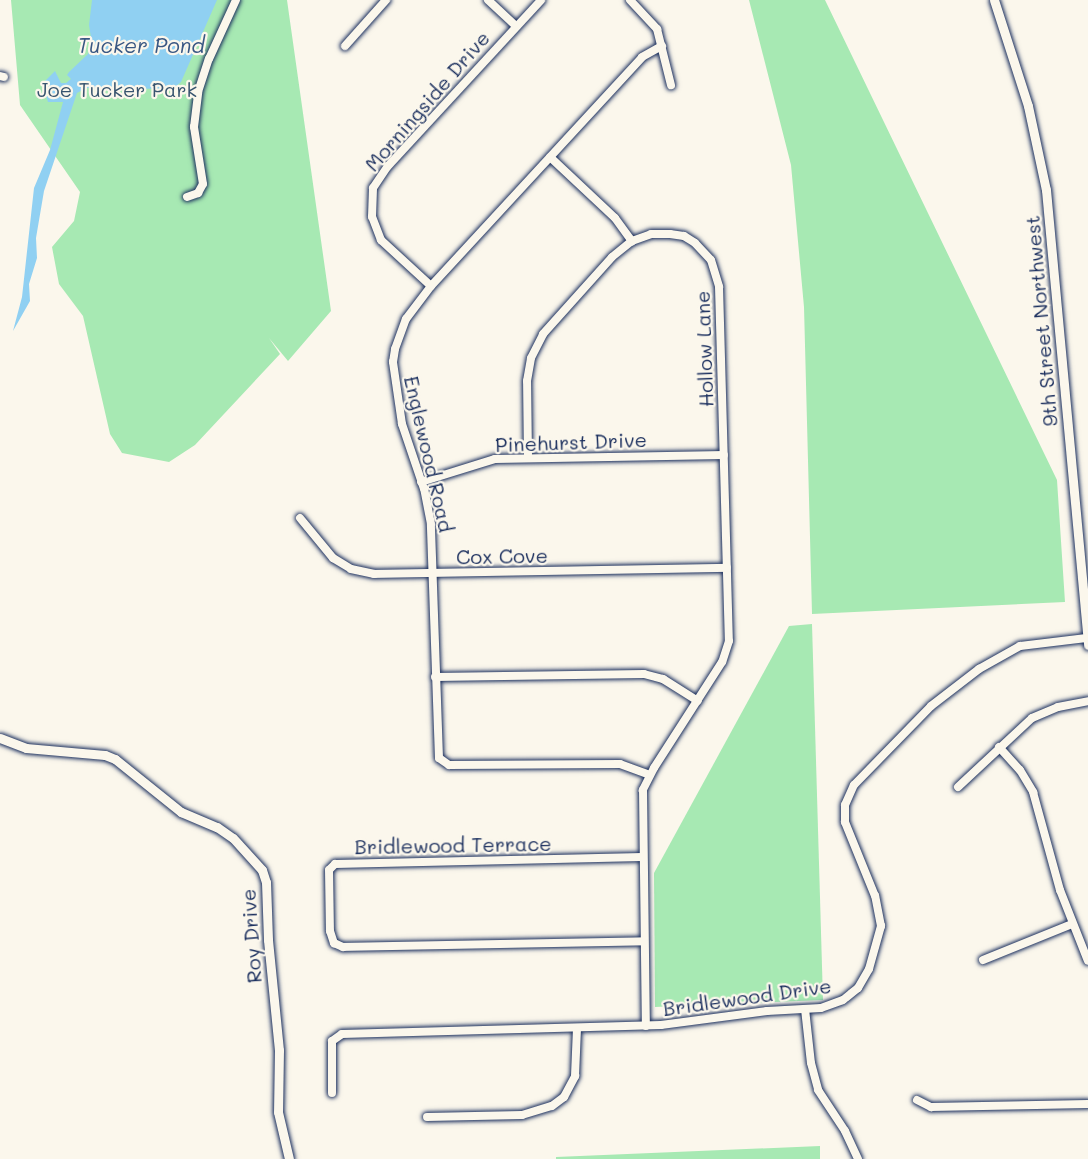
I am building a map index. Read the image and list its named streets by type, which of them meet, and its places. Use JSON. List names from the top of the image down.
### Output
{
  "streets": {
    "street": [
      "Morningside Drive",
      "9th Street Northwest",
      "Hollow Lane",
      "Pinehurst Drive",
      "Englewood Road",
      "Cox Cove",
      "Bridlewood Terrace",
      "Roy Drive",
      "Bridlewood Drive"
    ]
  },
  "crossings": [
    ["Morningside Drive", "Englewood Road"],
    ["9th Street Northwest", "Bridlewood Drive"],
    ["Hollow Lane", "Pinehurst Drive"],
    ["Hollow Lane", "Englewood Road"],
    ["Hollow Lane", "Cox Cove"],
    ["Hollow Lane", "Bridlewood Terrace"],
    ["Hollow Lane", "Bridlewood Drive"],
    ["Pinehurst Drive", "Englewood Road"],
    ["Englewood Road", "Cox Cove"]
  ],
  "water": ["Tucker Pond"],
  "parks": ["Joe Tucker Park"]
}
